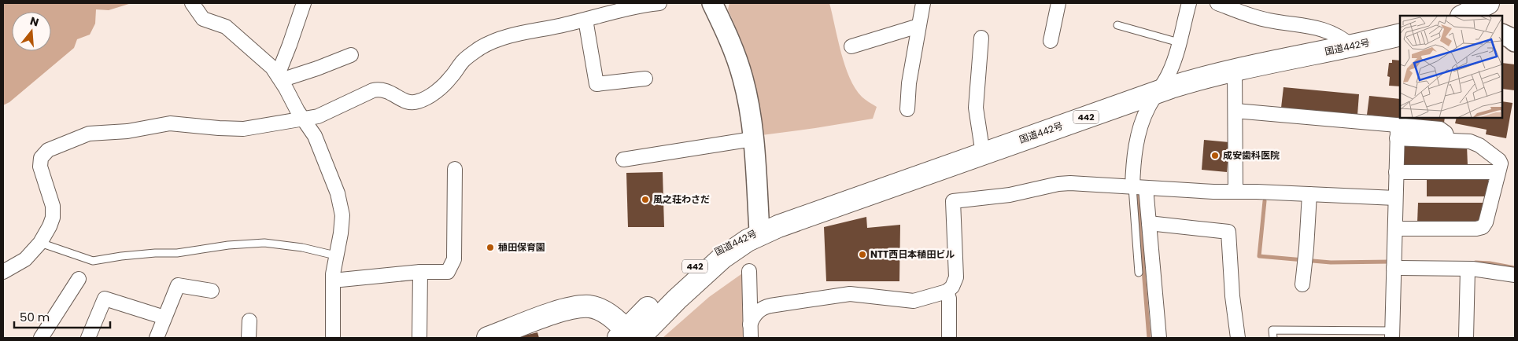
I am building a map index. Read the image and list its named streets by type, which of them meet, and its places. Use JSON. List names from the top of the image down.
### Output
{
  "streets": {
    "highway": ["国道442号", "442"]
  },
  "places": [
    "成安歯科医院",
    "風之荘わさだ",
    "稙田保育園",
    "NTT西日本稙田ビル"
  ],
  "scale_bar": "50 m",
  "north": "top"
}
